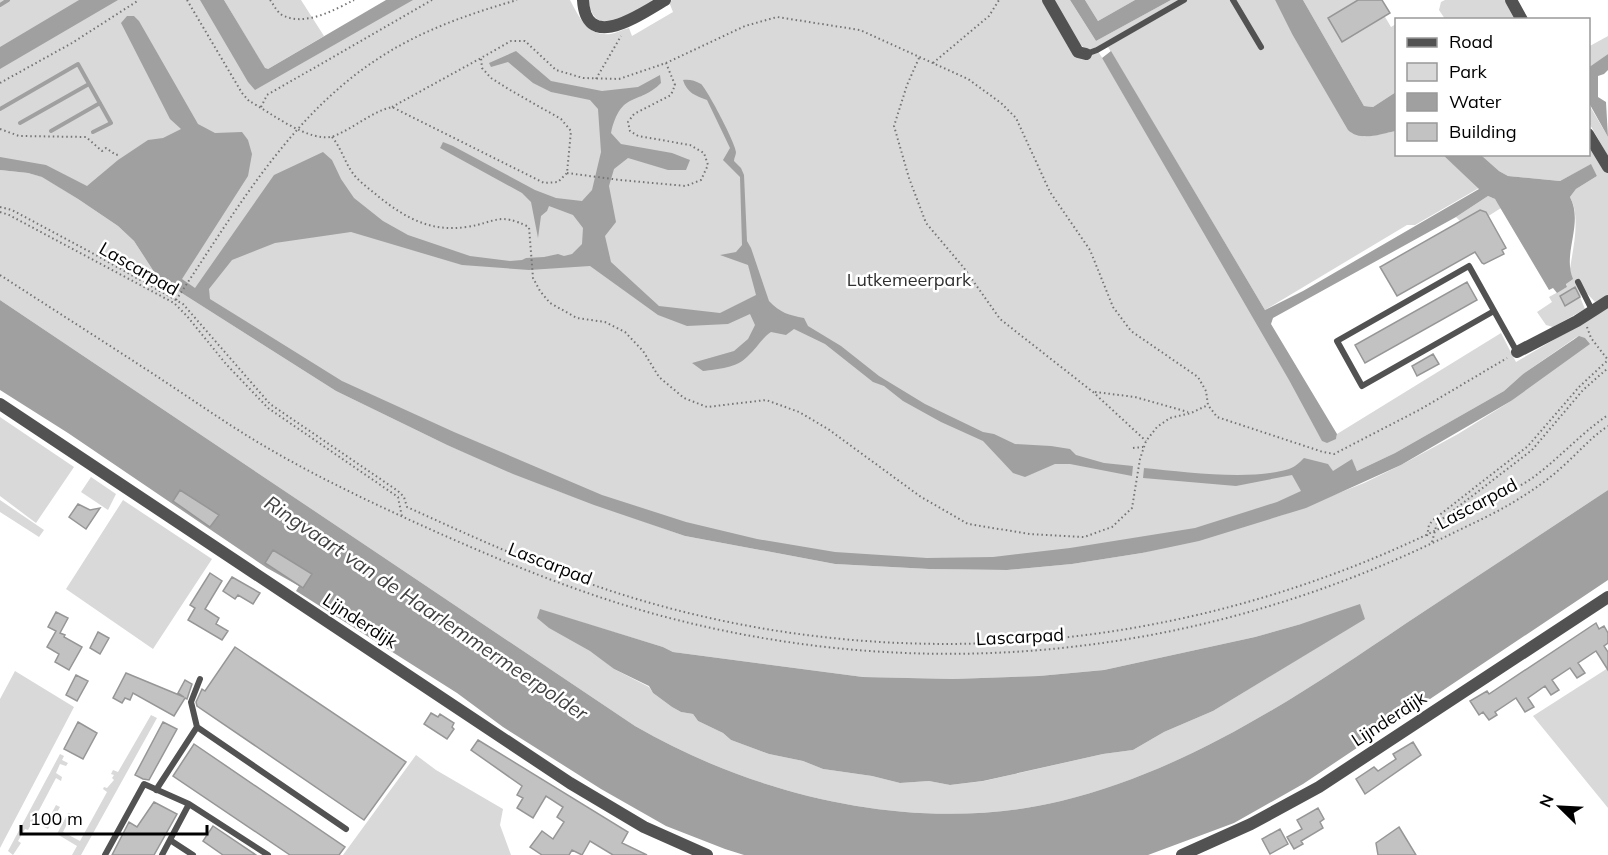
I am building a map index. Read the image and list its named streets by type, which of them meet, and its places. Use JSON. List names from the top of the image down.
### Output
{
  "streets": {
    "street": ["Lijnderdijk"],
    "path": ["Lascarpad"]
  },
  "water": ["Ringvaart van de Haarlemmermeerpolder"],
  "parks": ["Lutkemeerpark"],
  "legend": [
    "Road",
    "Park",
    "Water",
    "Building"
  ],
  "scale_bar": "100 m",
  "north": "top left"
}
